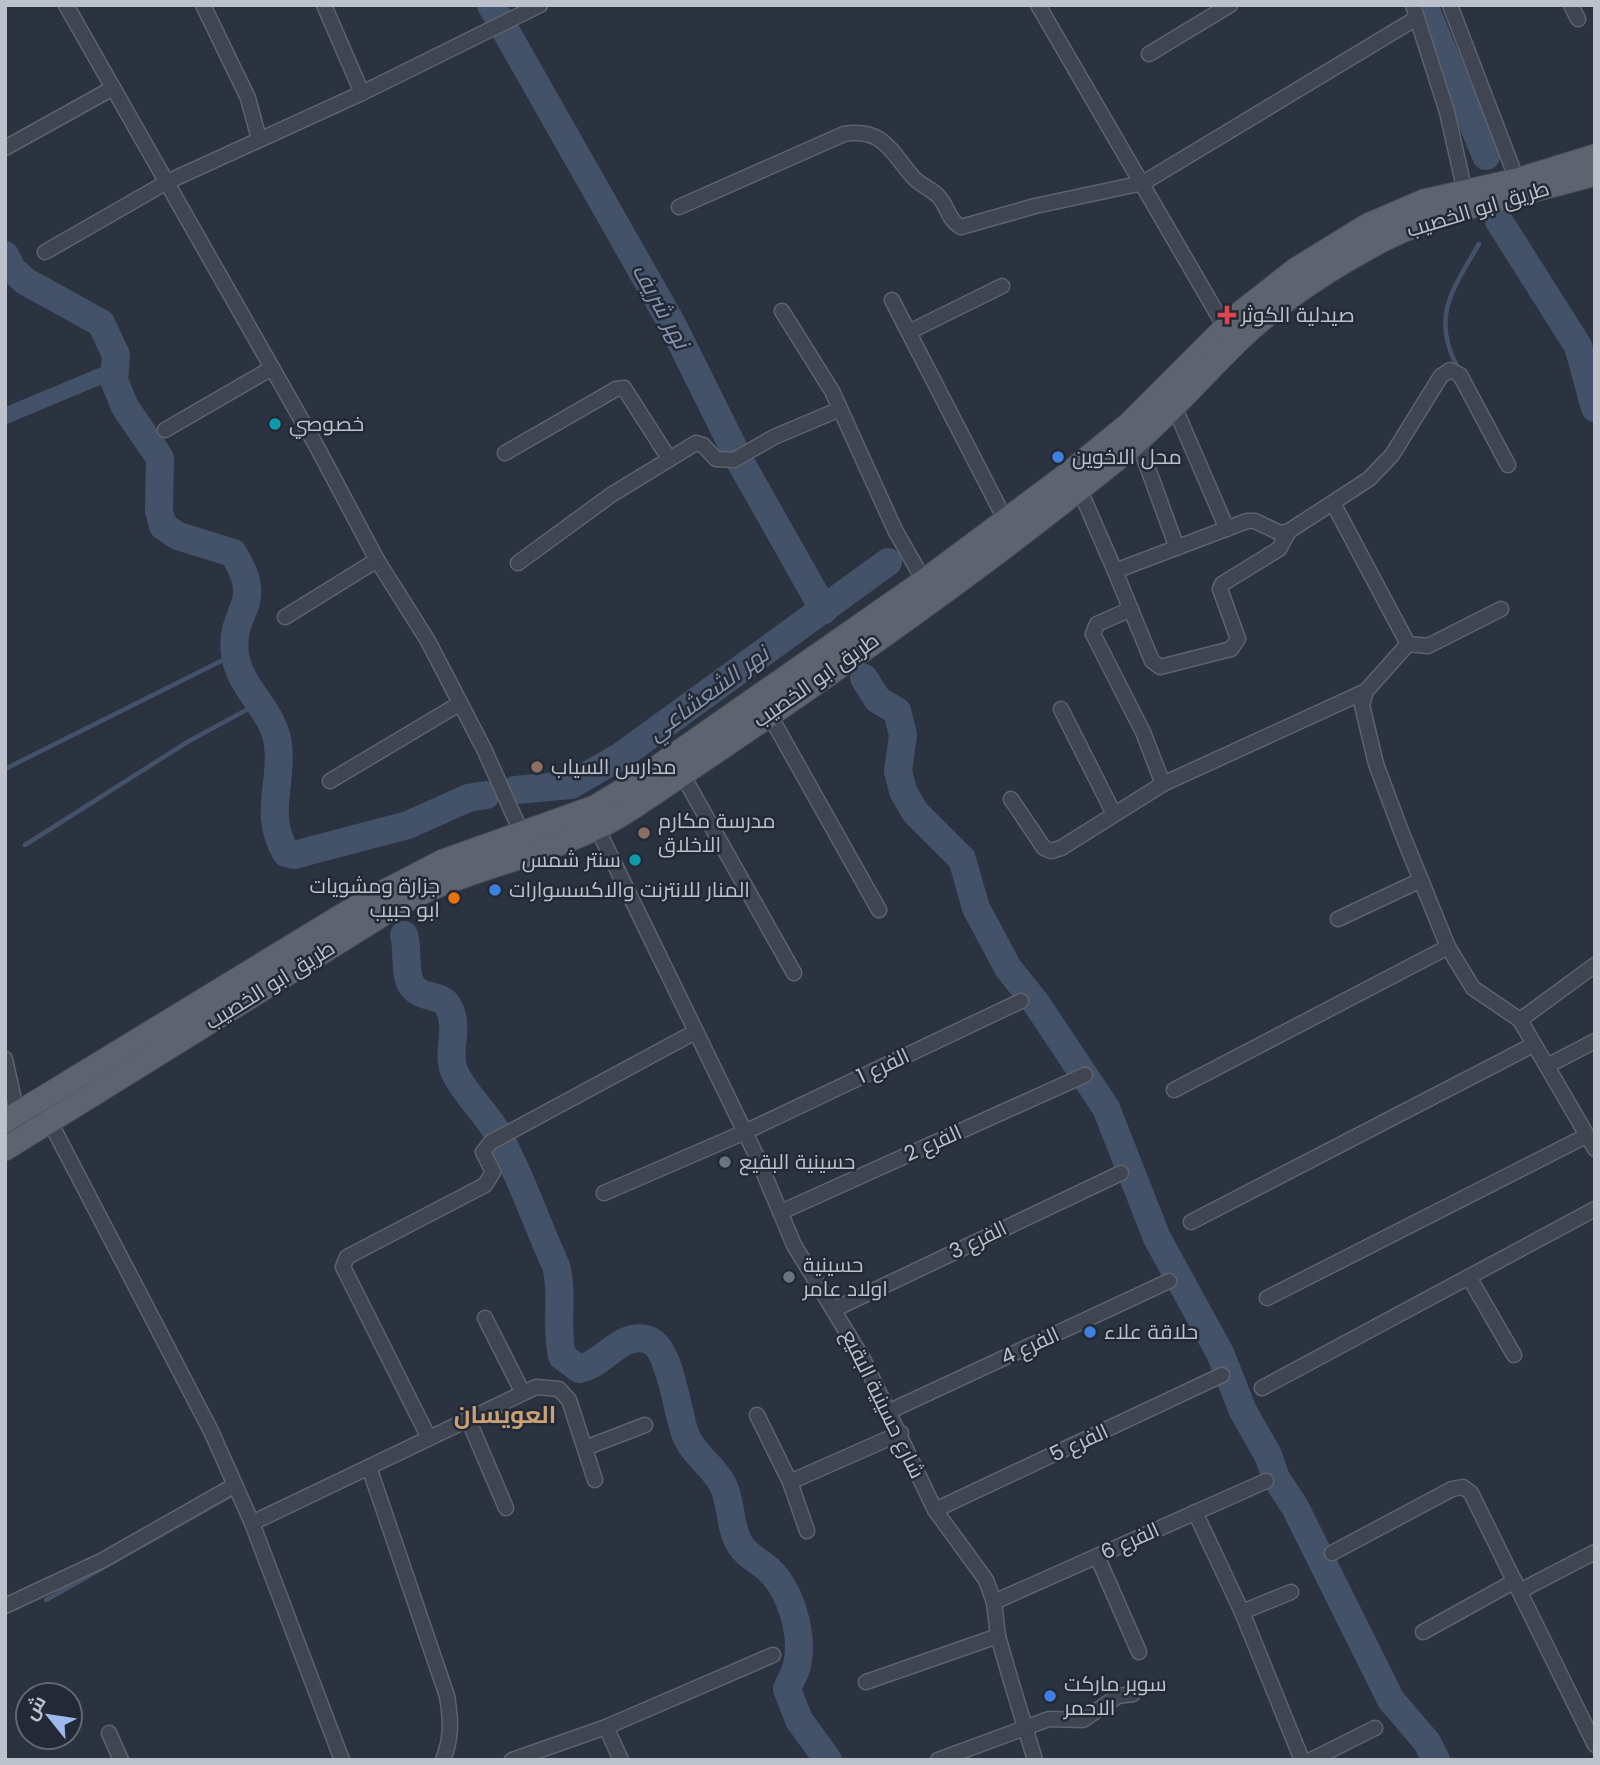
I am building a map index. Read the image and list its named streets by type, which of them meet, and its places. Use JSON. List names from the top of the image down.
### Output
{
  "streets": {
    "main road": ["طريق ابو الخصيب"],
    "street": [
      "الفرع 1",
      "الفرع 2",
      "الفرع 3",
      "الفرع 4",
      "شارع حسينية البقيع",
      "الفرع 5",
      "الفرع 6"
    ]
  },
  "crossings": [
    ["طريق ابو الخصيب", "شارع حسينية البقيع"],
    ["الفرع 1", "شارع حسينية البقيع"],
    ["الفرع 2", "شارع حسينية البقيع"],
    ["الفرع 3", "شارع حسينية البقيع"],
    ["الفرع 4", "شارع حسينية البقيع"],
    ["شارع حسينية البقيع", "الفرع 5"],
    ["شارع حسينية البقيع", "الفرع 6"]
  ],
  "districts": ["العويسان"],
  "water": ["نهر شريف", "نهر الشعشاعي"],
  "places": {
    "health": ["صيدلية الكوثر"],
    "other": [
      "خصوصي",
      "محل الاخوين",
      "مدارس السياب",
      "مدرسة مكارم الاخلاق",
      "سنتر شمس",
      "المنار للانترنت والاكسسوارات",
      "جزارة ومشويات ابو حبيب",
      "حسينية البقيع",
      "حسينية اولاد عامر",
      "حلاقة علاء",
      "سوبر ماركت الاحمر"
    ]
  },
  "north": "top left"
}
